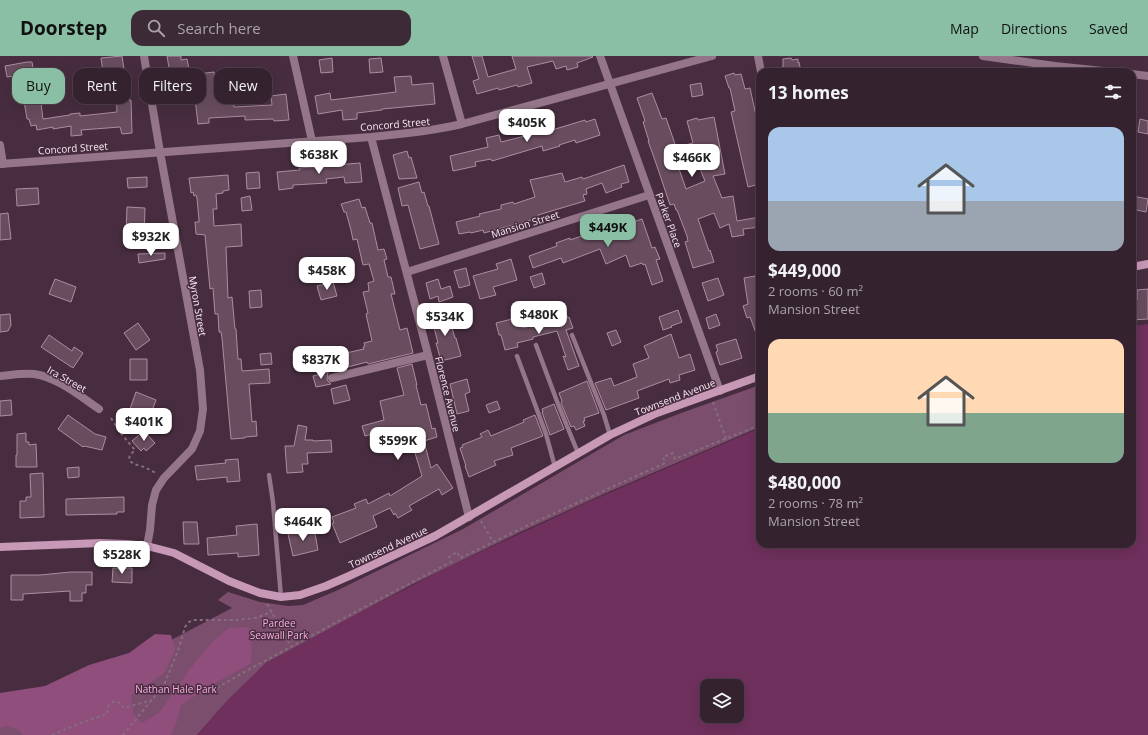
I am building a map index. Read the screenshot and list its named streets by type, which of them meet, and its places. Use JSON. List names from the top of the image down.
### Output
{
  "streets": {
    "main road": ["Townsend Avenue"],
    "street": [
      "Concord Street",
      "Parker Place",
      "Mansion Street",
      "Myron Street",
      "Ira Street",
      "Florence Avenue"
    ]
  },
  "crossings": [
    ["Concord Street", "Parker Place"],
    ["Concord Street", "Myron Street"],
    ["Concord Street", "Florence Avenue"],
    ["Parker Place", "Mansion Street"],
    ["Parker Place", "Townsend Avenue"],
    ["Mansion Street", "Florence Avenue"],
    ["Myron Street", "Townsend Avenue"],
    ["Florence Avenue", "Townsend Avenue"]
  ],
  "parks": ["Pardee Seawall Park", "Nathan Hale Park"],
  "page": {
    "header": "Doorstep",
    "search": "Search here",
    "nav": ["Map", "Directions", "Saved"],
    "chip": [
      "Buy",
      "Rent",
      "Filters",
      "New"
    ],
    "heading": "13 homes",
    "price": [
      "$405K",
      "$638K",
      "$466K",
      "$449K",
      "$932K",
      "$458K",
      "$480K",
      "$534K",
      "$837K",
      "$401K",
      "$599K",
      "$464K",
      "$528K"
    ],
    "list": [
      {
        "name": "$449,000",
        "note": "2 rooms · 60 m² · Mansion Street"
      },
      {
        "name": "$480,000",
        "note": "2 rooms · 78 m² · Mansion Street"
      }
    ]
  }
}
